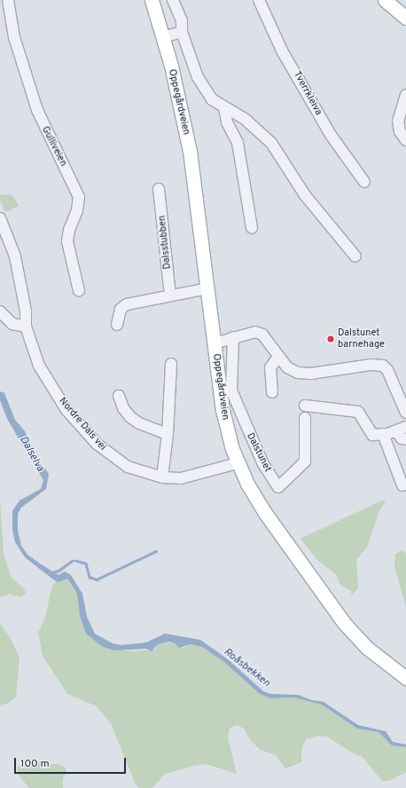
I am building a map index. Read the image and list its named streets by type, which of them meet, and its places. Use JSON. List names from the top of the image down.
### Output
{
  "streets": {
    "main road": ["Oppegårdveien"],
    "street": [
      "Tverrkleiva",
      "Gulliveien",
      "Dalsstubben",
      "Nordre Dals vei",
      "Dalstunet"
    ]
  },
  "crossings": [
    ["Oppegårdveien", "Nordre Dals vei"]
  ],
  "water": ["Dalselva", "Roåsbekken"],
  "places": ["Dalstunet barnehage"],
  "scale_bar": "100 m"
}
